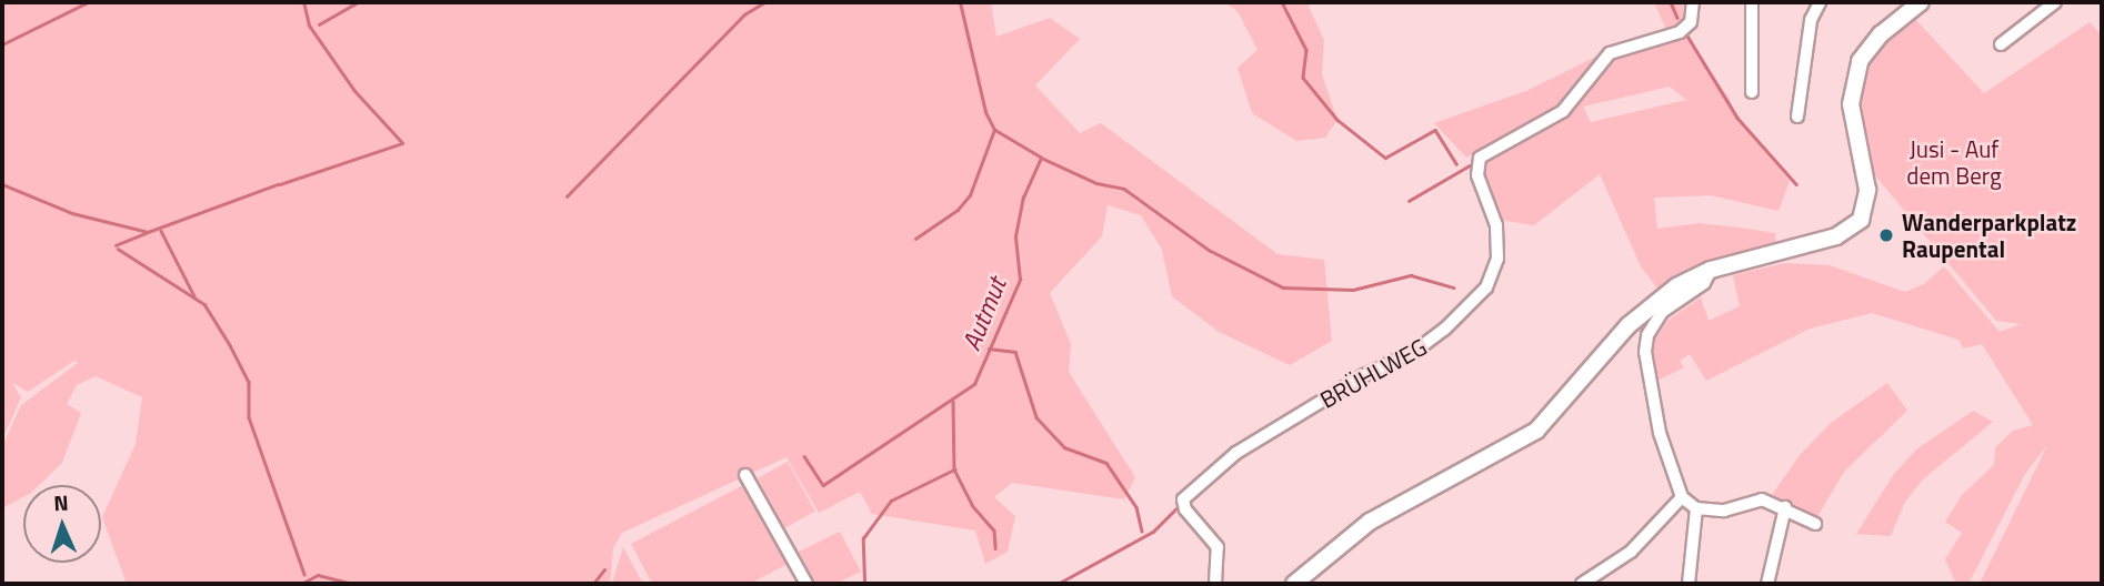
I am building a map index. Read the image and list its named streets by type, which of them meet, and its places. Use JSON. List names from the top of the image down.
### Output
{
  "streets": {
    "street": ["BRÜHLWEG"]
  },
  "water": ["Autmut"],
  "parks": ["Jusi - Auf dem Berg"],
  "places": ["Wanderparkplatz Raupental"],
  "north": "top"
}
